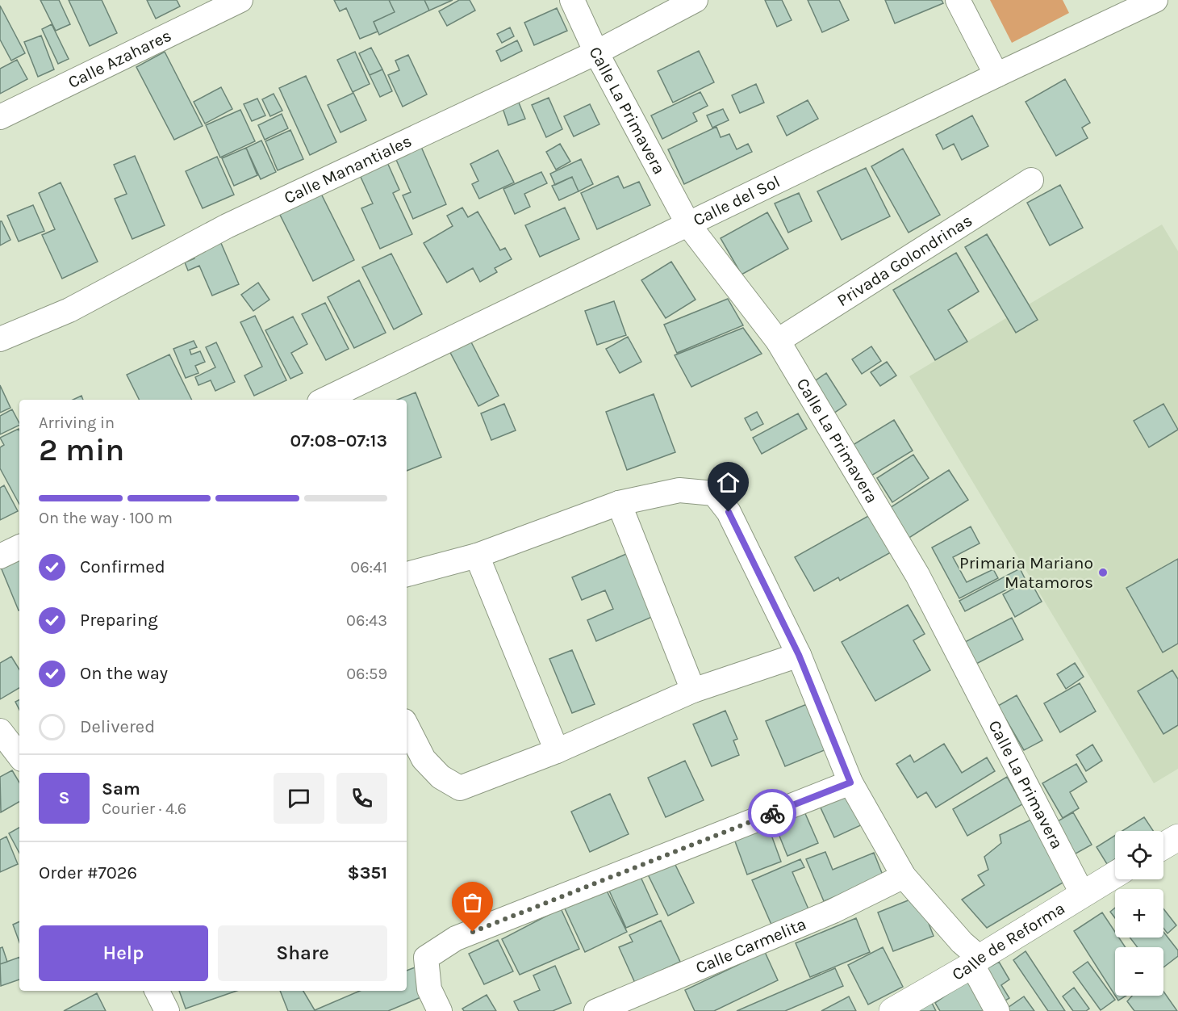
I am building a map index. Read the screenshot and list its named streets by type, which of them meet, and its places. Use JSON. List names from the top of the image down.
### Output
{
  "streets": {
    "main road": ["Calle de Reforma"],
    "street": [
      "Calle Azahares",
      "Calle La Primavera",
      "Calle Manantiales",
      "Calle del Sol",
      "Privada Golondrinas",
      "Calle Carmelita"
    ]
  },
  "crossings": [
    ["Calle La Primavera", "Calle Manantiales"],
    ["Calle La Primavera", "Calle del Sol"],
    ["Calle La Primavera", "Privada Golondrinas"],
    ["Calle La Primavera", "Calle de Reforma"]
  ],
  "places": ["Primaria Mariano Matamoros"],
  "page": {
    "heading": ["2 min", "Arriving in", "07:08–07:13"],
    "panel": [
      "Sam",
      "Courier · 4.6",
      "Order #7026",
      "$351"
    ],
    "bar": "On the way · 100 m",
    "list": [
      ["Confirmed", "06:41"],
      ["Preparing", "06:43"],
      ["On the way", "06:59"],
      "Delivered"
    ],
    "round": "S",
    "map_buttons": ["+", "−"],
    "buttons": ["Help", "Share"]
  }
}
